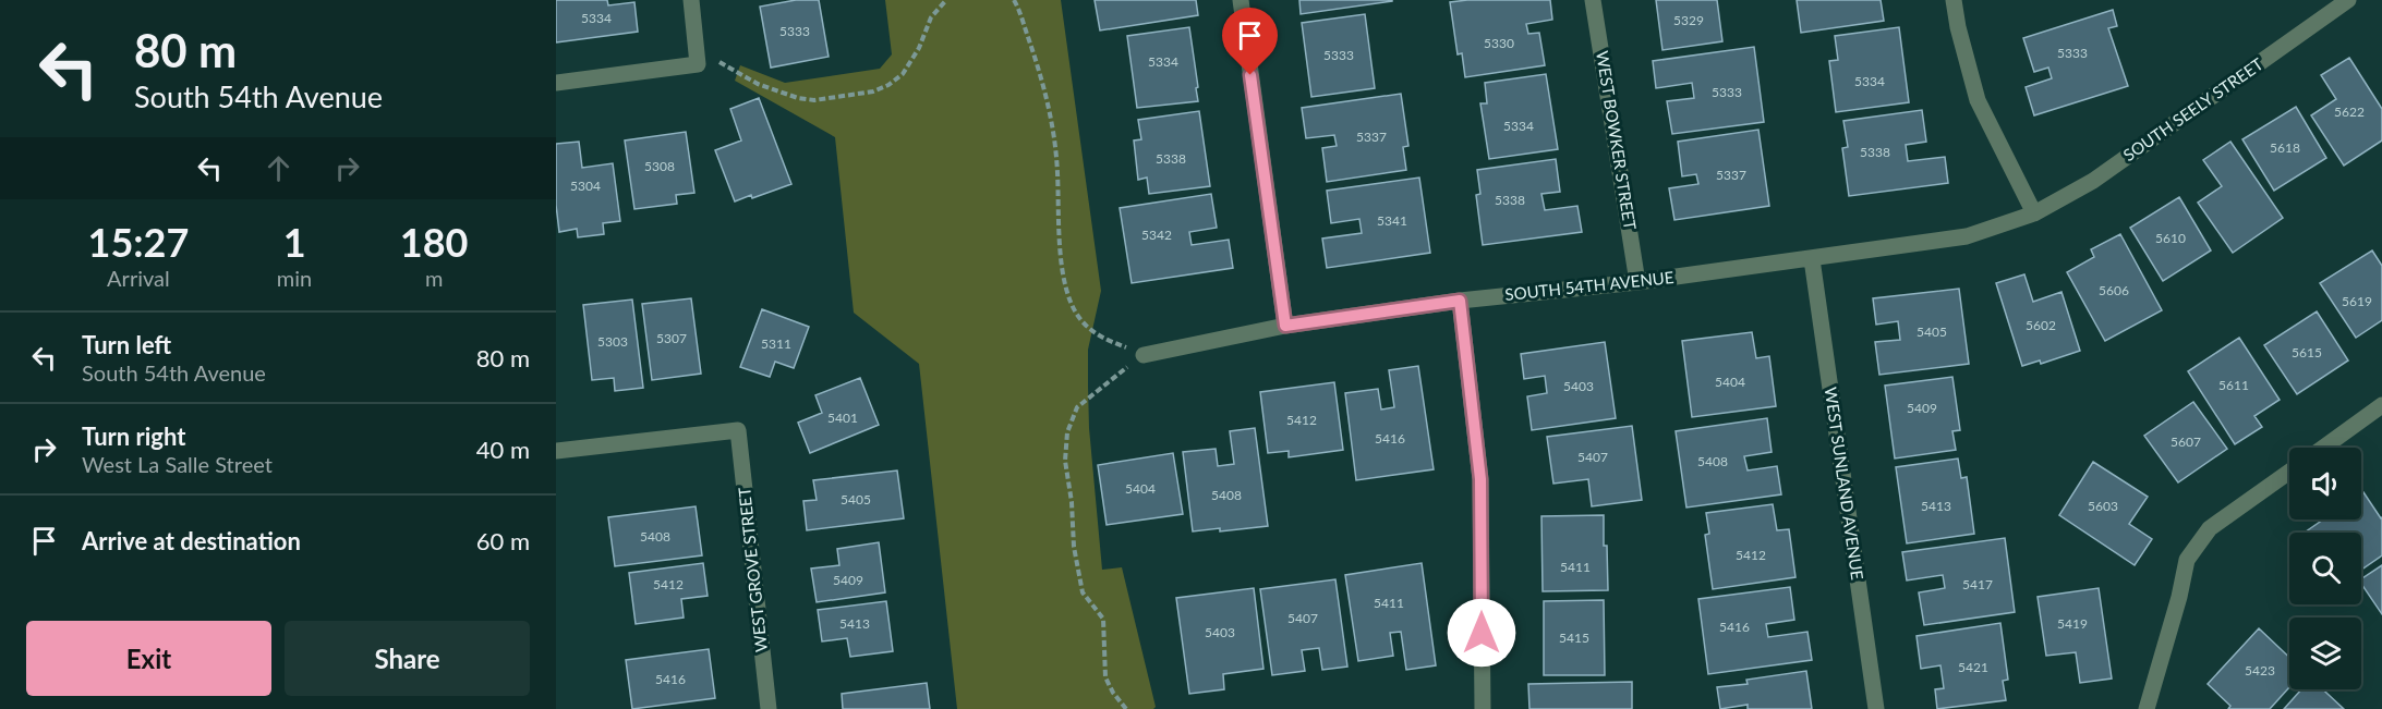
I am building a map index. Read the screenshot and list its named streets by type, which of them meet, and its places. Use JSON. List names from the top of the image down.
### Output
{
  "streets": {
    "street": [
      "SOUTH SEELY STREET",
      "WEST BOWKER STREET",
      "SOUTH 54TH AVENUE",
      "WEST SUNLAND AVENUE",
      "WEST GROVE STREET"
    ]
  },
  "crossings": [
    ["SOUTH SEELY STREET", "SOUTH 54TH AVENUE"],
    ["WEST BOWKER STREET", "SOUTH 54TH AVENUE"],
    ["SOUTH 54TH AVENUE", "WEST SUNLAND AVENUE"]
  ],
  "house_numbers": [
    "5334",
    "5329",
    "5333",
    "5330",
    "5333",
    "5333",
    "5334",
    "5334",
    "5333",
    "5622",
    "5334",
    "5337",
    "5618",
    "5338",
    "5338",
    "5308",
    "5337",
    "5304",
    "5338",
    "5341",
    "5342",
    "5610",
    "5606",
    "5619",
    "5602",
    "5405",
    "5307",
    "5303",
    "5311",
    "5615",
    "5404",
    "5611",
    "5403",
    "5409",
    "5401",
    "5412",
    "5416",
    "5607",
    "5407",
    "5408",
    "5404",
    "5408",
    "5405",
    "5413",
    "5603",
    "5408",
    "5412",
    "5411",
    "5409",
    "5412",
    "5417",
    "5411",
    "5407",
    "5413",
    "5419",
    "5416",
    "5403",
    "5415",
    "5421",
    "5423",
    "5416"
  ],
  "page": {
    "turn": ["80 m", "South 54th Avenue"],
    "eta": [
      "15:27",
      "Arrival",
      "1",
      "min",
      "180",
      "m"
    ],
    "list": [
      {
        "name": "Turn left",
        "note": "South 54th Avenue",
        "value": "80 m"
      },
      {
        "name": "Turn right",
        "note": "West La Salle Street",
        "value": "40 m"
      },
      {
        "name": "Arrive at destination",
        "value": "60 m"
      }
    ],
    "buttons": ["Exit", "Share"]
  }
}
